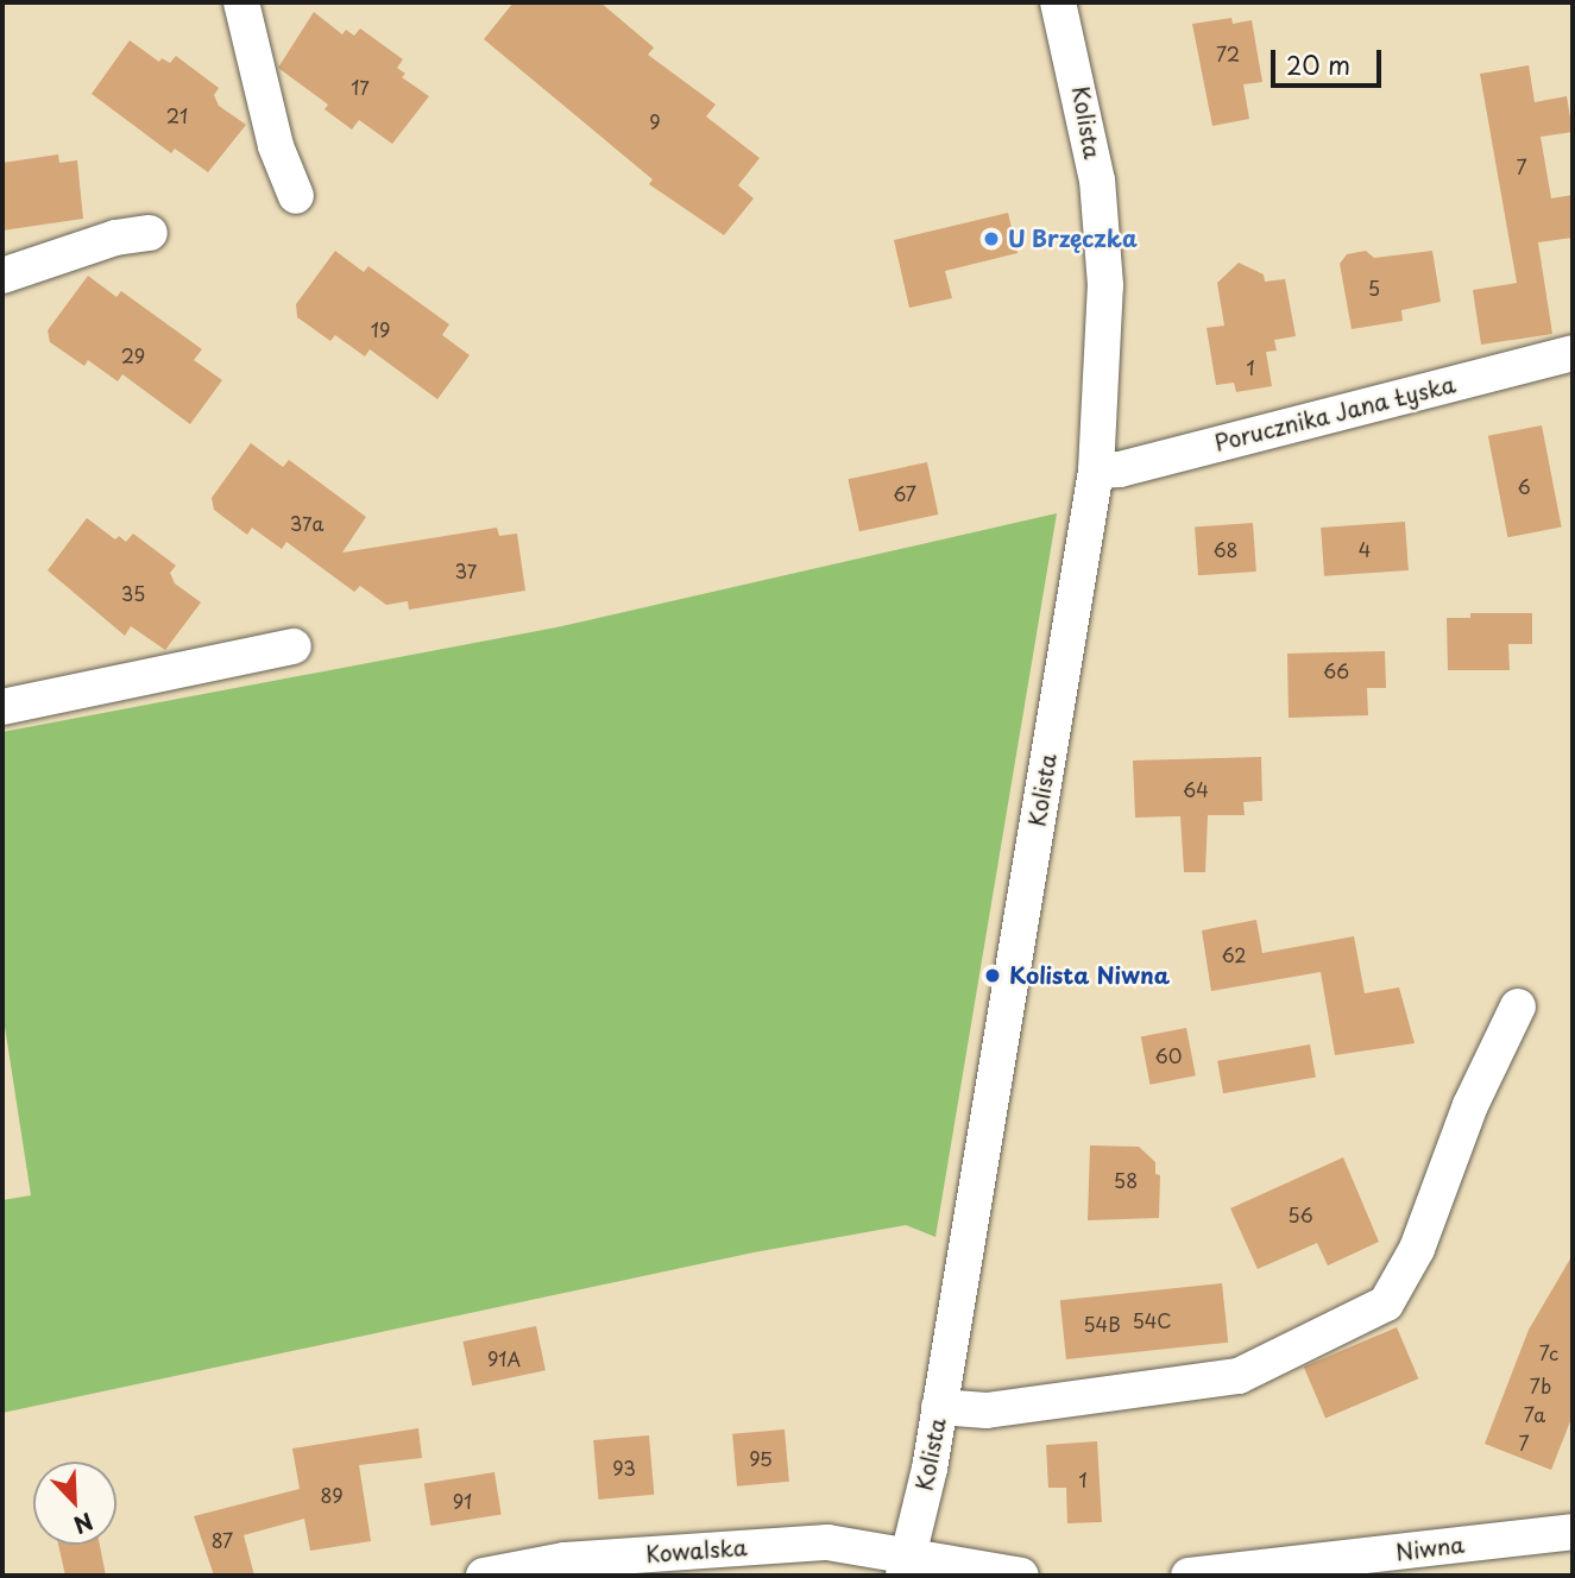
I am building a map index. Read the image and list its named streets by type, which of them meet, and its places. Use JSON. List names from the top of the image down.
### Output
{
  "streets": {
    "street": [
      "Kolista",
      "Porucznika Jana Łyska",
      "Niwna",
      "Kowalska"
    ]
  },
  "crossings": [
    ["Kolista", "Porucznika Jana Łyska"],
    ["Kolista", "Kowalska"]
  ],
  "places": ["U Brzęczka", "Kolista Niwna"],
  "house_numbers": [
    "72",
    "17",
    "21",
    "9",
    "7",
    "5",
    "19",
    "29",
    "1",
    "6",
    "67",
    "37a",
    "68",
    "4",
    "37",
    "35",
    "66",
    "64",
    "62",
    "60",
    "58",
    "56",
    "54C",
    "54B",
    "7c",
    "91A",
    "7b",
    "7a",
    "7",
    "95",
    "93",
    "1",
    "89",
    "91",
    "87"
  ],
  "scale_bar": "20 m",
  "north": "bottom right"
}
